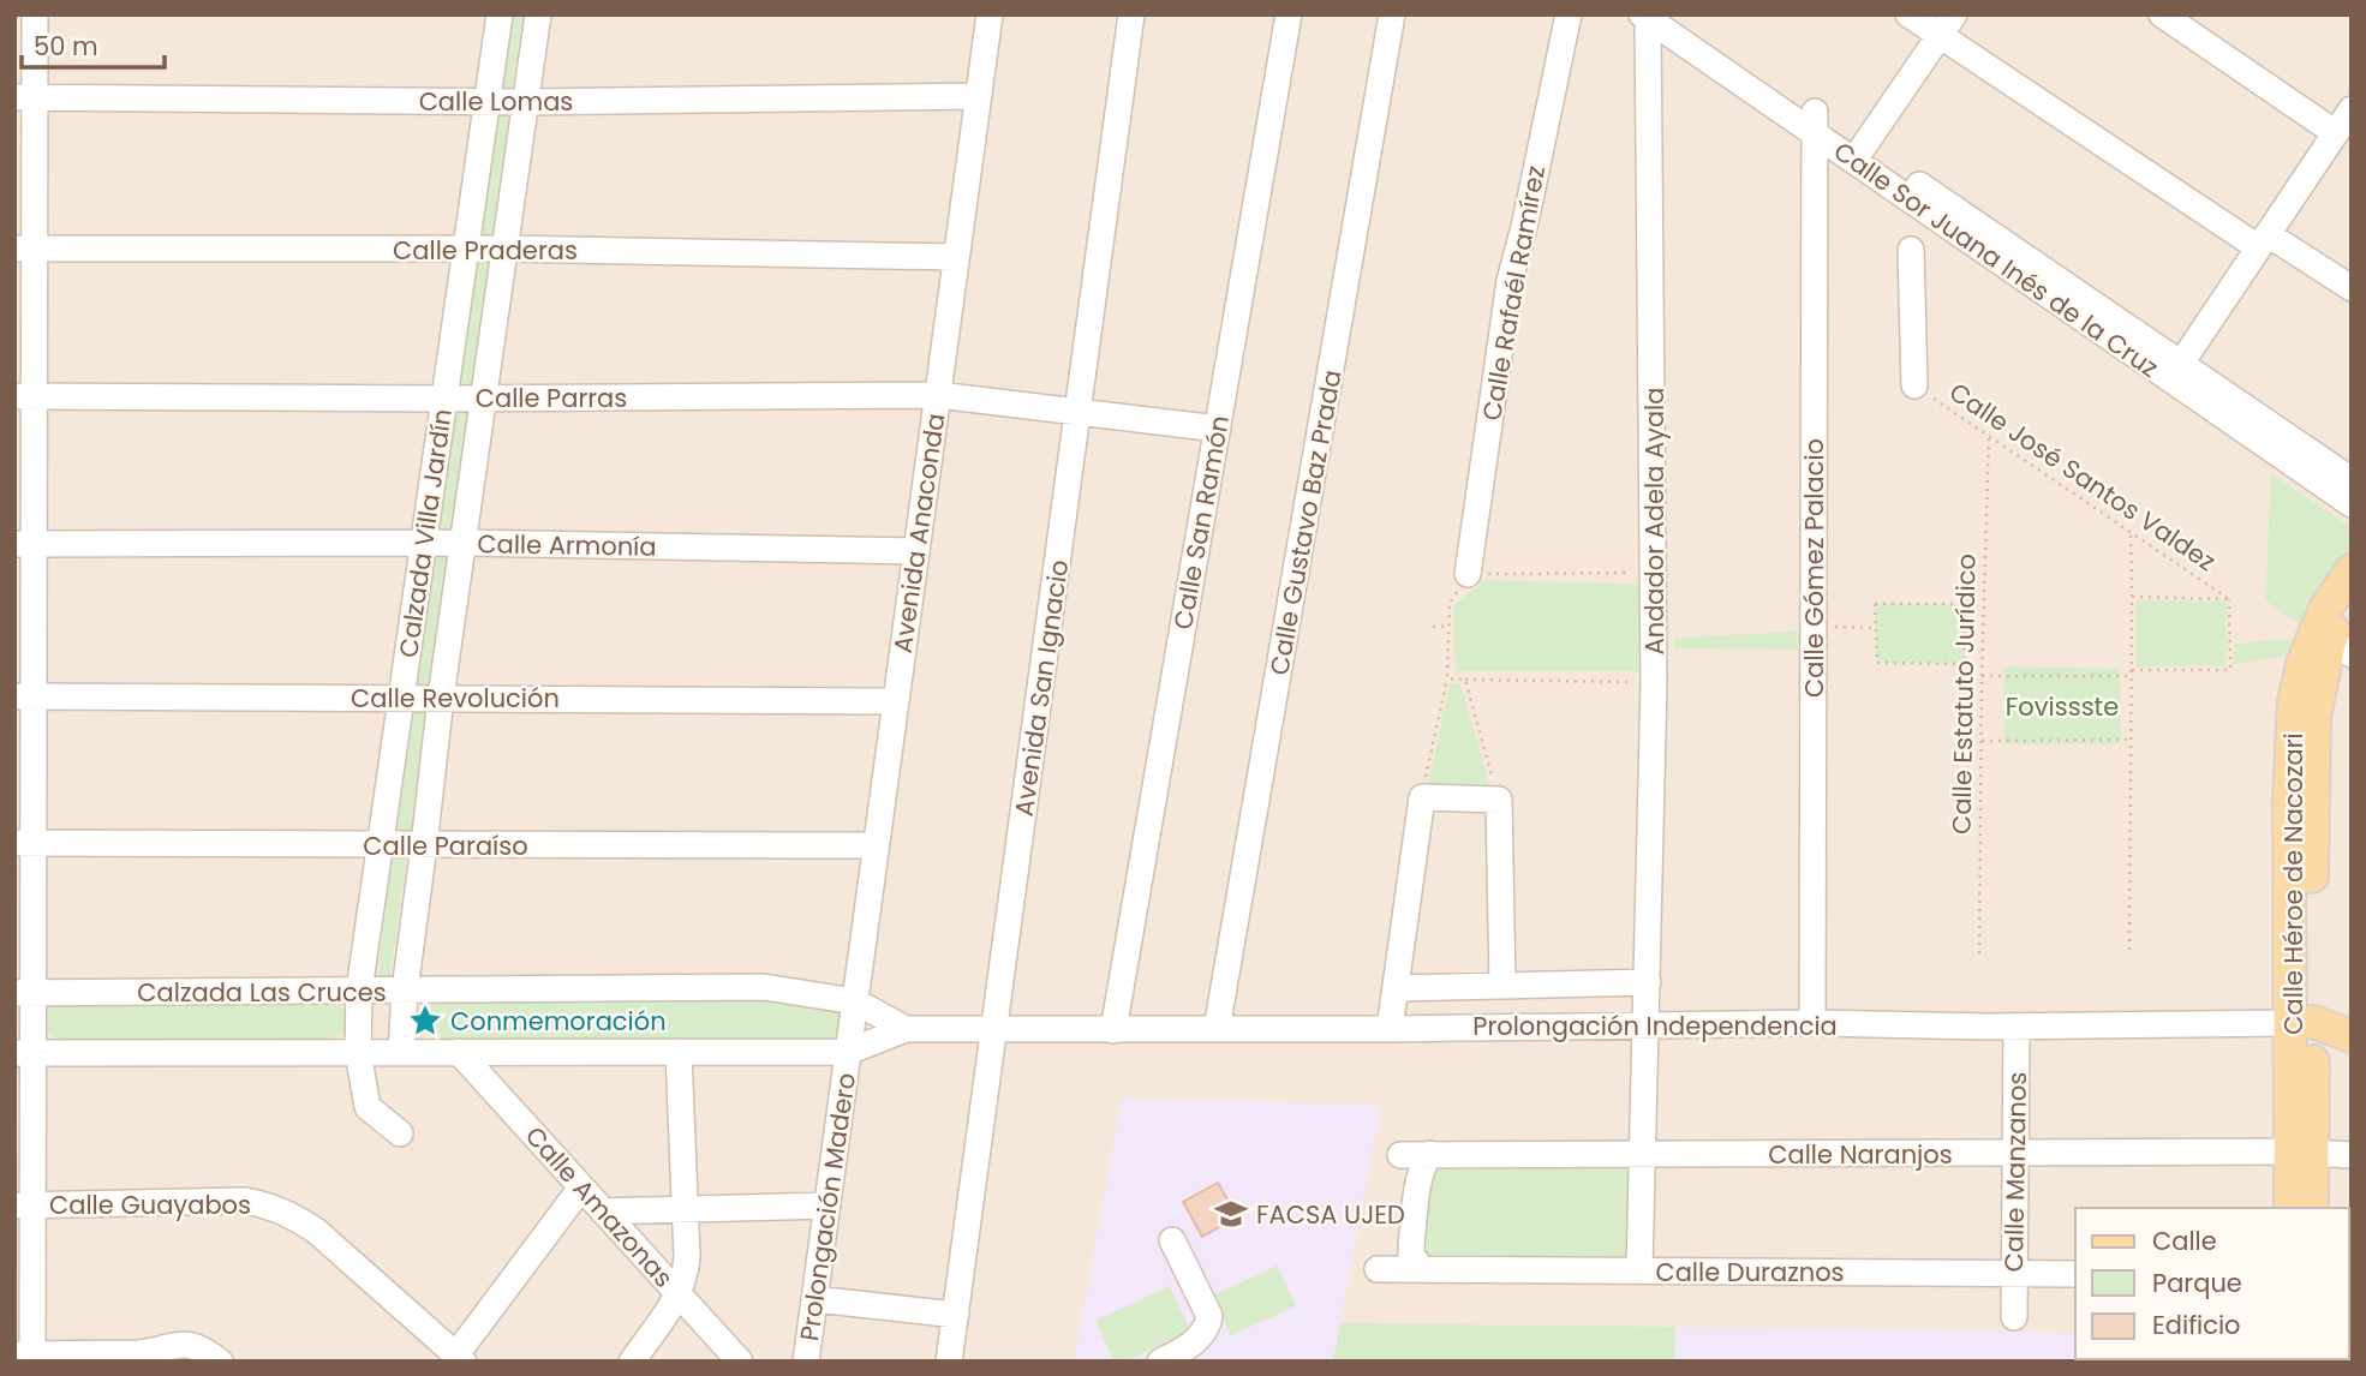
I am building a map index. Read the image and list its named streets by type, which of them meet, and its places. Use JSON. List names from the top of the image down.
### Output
{
  "streets": {
    "main road": ["Calle Héroe de Nacozari"],
    "street": [
      "Calle Lomas",
      "Calle Praderas",
      "Calle Sor Juana Inés de la Cruz",
      "Calle Rafaél Ramírez",
      "Calle Parras",
      "Andador Adela Ayala",
      "Calle San Ramón",
      "Calle Gustavo Baz Prada",
      "Calzada Villa Jardín",
      "Avenida Anaconda",
      "Calle Armonía",
      "Calle Gómez Palacio",
      "Avenida San Ignacio",
      "Calle Revolución",
      "Calle Paraíso",
      "Calzada Las Cruces",
      "Prolongación Independencia",
      "Calle Naranjos",
      "Calle Manzanos",
      "Calle Guayabos",
      "Calle Amazonas",
      "Prolongación Madero",
      "Calle Duraznos"
    ],
    "path": ["Calle José Santos Valdez", "Calle Estatuto Jurídico"]
  },
  "crossings": [
    ["Calle Lomas", "Calzada Villa Jardín"],
    ["Calle Lomas", "Avenida Anaconda"],
    ["Calle Praderas", "Calzada Villa Jardín"],
    ["Calle Praderas", "Avenida Anaconda"],
    ["Calle Sor Juana Inés de la Cruz", "Andador Adela Ayala"],
    ["Calle Sor Juana Inés de la Cruz", "Calle Gómez Palacio"],
    ["Calle Parras", "Calle San Ramón"],
    ["Calle Parras", "Calzada Villa Jardín"],
    ["Calle Parras", "Avenida Anaconda"],
    ["Calle Parras", "Avenida San Ignacio"],
    ["Calle José Santos Valdez", "Calle Estatuto Jurídico"],
    ["Andador Adela Ayala", "Prolongación Independencia"],
    ["Andador Adela Ayala", "Calle Naranjos"],
    ["Andador Adela Ayala", "Calle Duraznos"],
    ["Calle San Ramón", "Prolongación Independencia"],
    ["Calle Gustavo Baz Prada", "Prolongación Independencia"],
    ["Calzada Villa Jardín", "Calle Armonía"],
    ["Calzada Villa Jardín", "Calle Revolución"],
    ["Calzada Villa Jardín", "Calle Paraíso"],
    ["Calzada Villa Jardín", "Calzada Las Cruces"],
    ["Avenida Anaconda", "Calle Armonía"],
    ["Avenida Anaconda", "Calle Revolución"],
    ["Avenida Anaconda", "Calle Paraíso"],
    ["Avenida Anaconda", "Calzada Las Cruces"],
    ["Avenida Anaconda", "Prolongación Madero"],
    ["Calle Gómez Palacio", "Prolongación Independencia"],
    ["Avenida San Ignacio", "Calzada Las Cruces"],
    ["Avenida San Ignacio", "Prolongación Independencia"],
    ["Calle Héroe de Nacozari", "Prolongación Independencia"],
    ["Calle Héroe de Nacozari", "Calle Naranjos"],
    ["Calzada Las Cruces", "Prolongación Independencia"],
    ["Calzada Las Cruces", "Calle Amazonas"],
    ["Calzada Las Cruces", "Prolongación Madero"],
    ["Prolongación Independencia", "Calle Manzanos"],
    ["Calle Naranjos", "Calle Manzanos"],
    ["Calle Manzanos", "Calle Duraznos"]
  ],
  "parks": ["Fovissste"],
  "places": {
    "place": ["Conmemoración"],
    "school or university": ["FACSA UJED"]
  },
  "legend": ["Calle", "Parque", "Edificio"],
  "scale_bar": "50 m"
}
